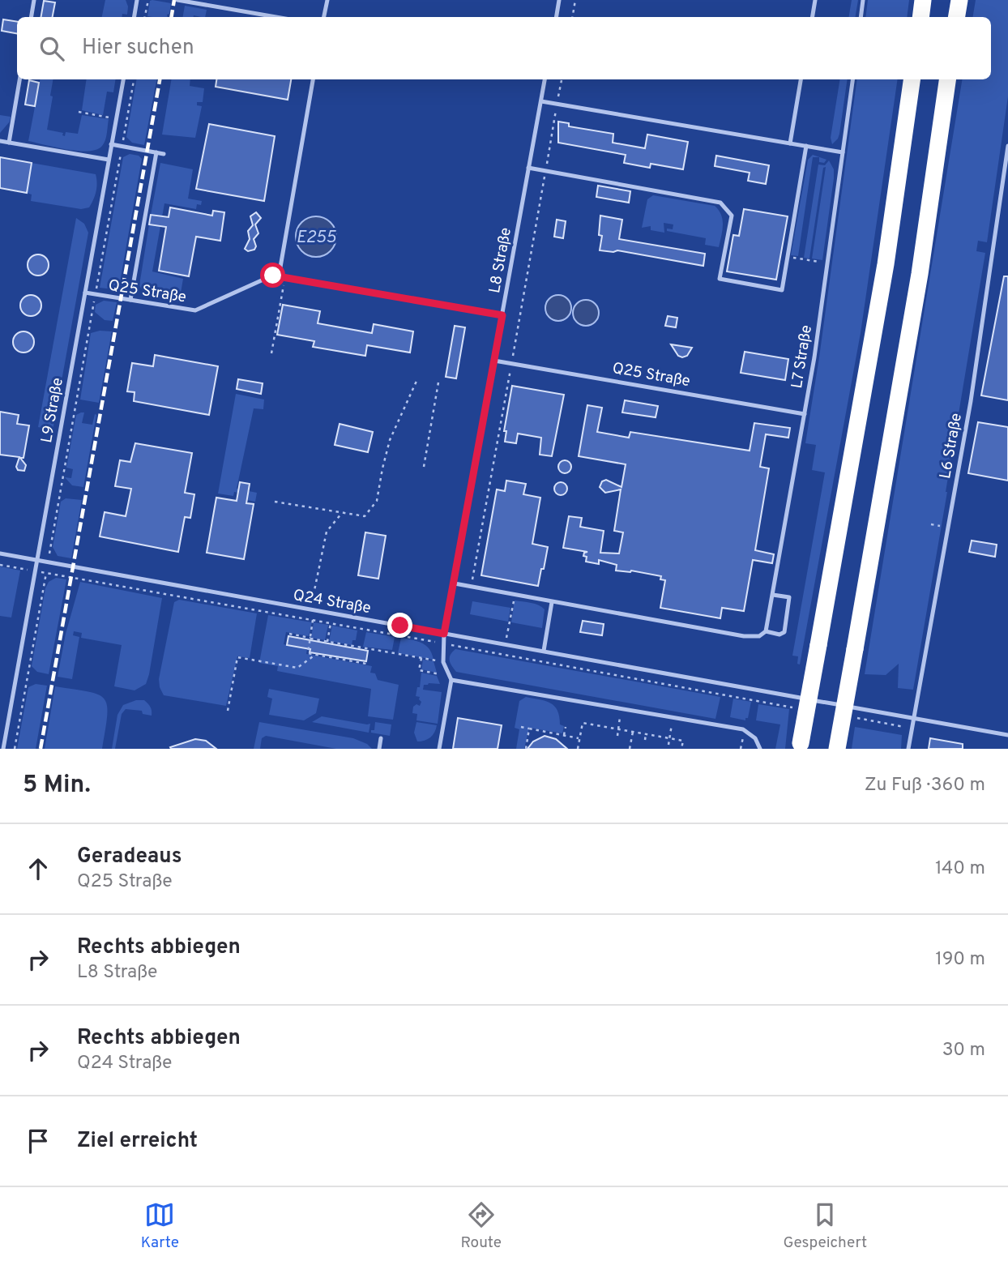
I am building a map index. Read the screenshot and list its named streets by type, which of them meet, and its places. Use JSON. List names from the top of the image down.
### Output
{
  "streets": {
    "lane": [
      "L8 Straße",
      "Q25 Straße",
      "L7 Straße",
      "L9 Straße",
      "L6 Straße",
      "Q24 Straße"
    ]
  },
  "crossings": [
    ["L8 Straße", "Q25 Straße"],
    ["L8 Straße", "Q24 Straße"],
    ["Q25 Straße", "L7 Straße"],
    ["Q25 Straße", "L9 Straße"],
    ["L9 Straße", "Q24 Straße"],
    ["L6 Straße", "Q24 Straße"]
  ],
  "water": ["E255"],
  "page": {
    "search": "Hier suchen",
    "heading": ["5 Min.", "Zu Fuß · 360 m"],
    "list": [
      ["Geradeaus", "Q25 Straße", "140 m"],
      ["Rechts abbiegen", "L8 Straße", "190 m"],
      ["Rechts abbiegen", "Q24 Straße", "30 m"],
      "Ziel erreicht"
    ],
    "nav": ["Karte", "Route", "Gespeichert"]
  }
}
